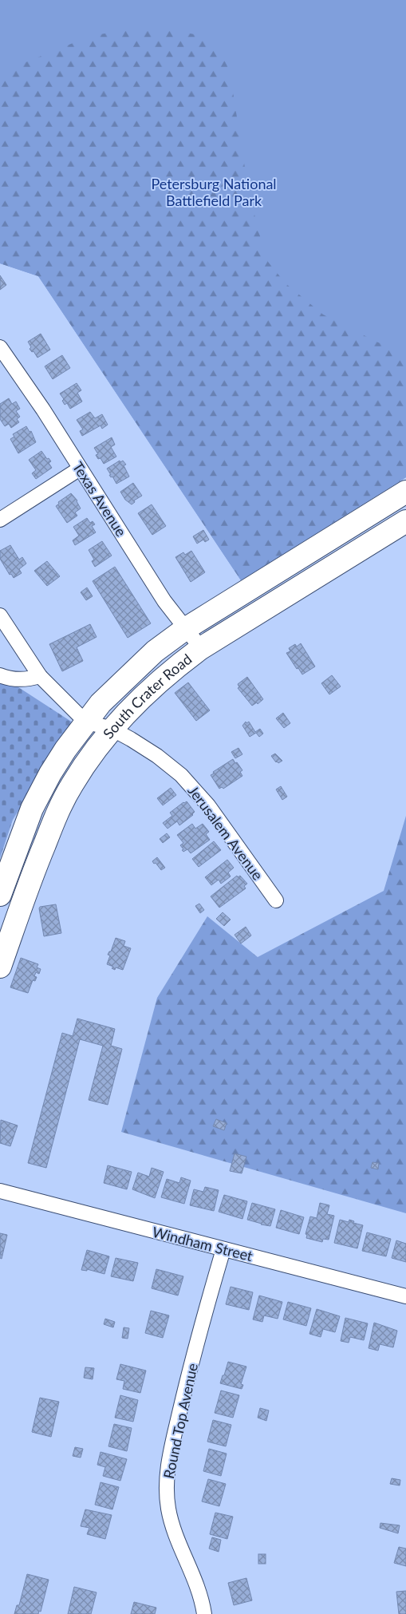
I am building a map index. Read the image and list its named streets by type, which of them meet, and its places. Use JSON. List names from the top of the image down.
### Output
{
  "streets": {
    "main road": ["South Crater Road"],
    "street": [
      "Texas Avenue",
      "Jerusalem Avenue",
      "Windham Street",
      "Round Top Avenue"
    ]
  },
  "crossings": [
    ["Texas Avenue", "South Crater Road"],
    ["South Crater Road", "Jerusalem Avenue"],
    ["Windham Street", "Round Top Avenue"]
  ],
  "parks": ["Petersburg National Battlefield Park"]
}
